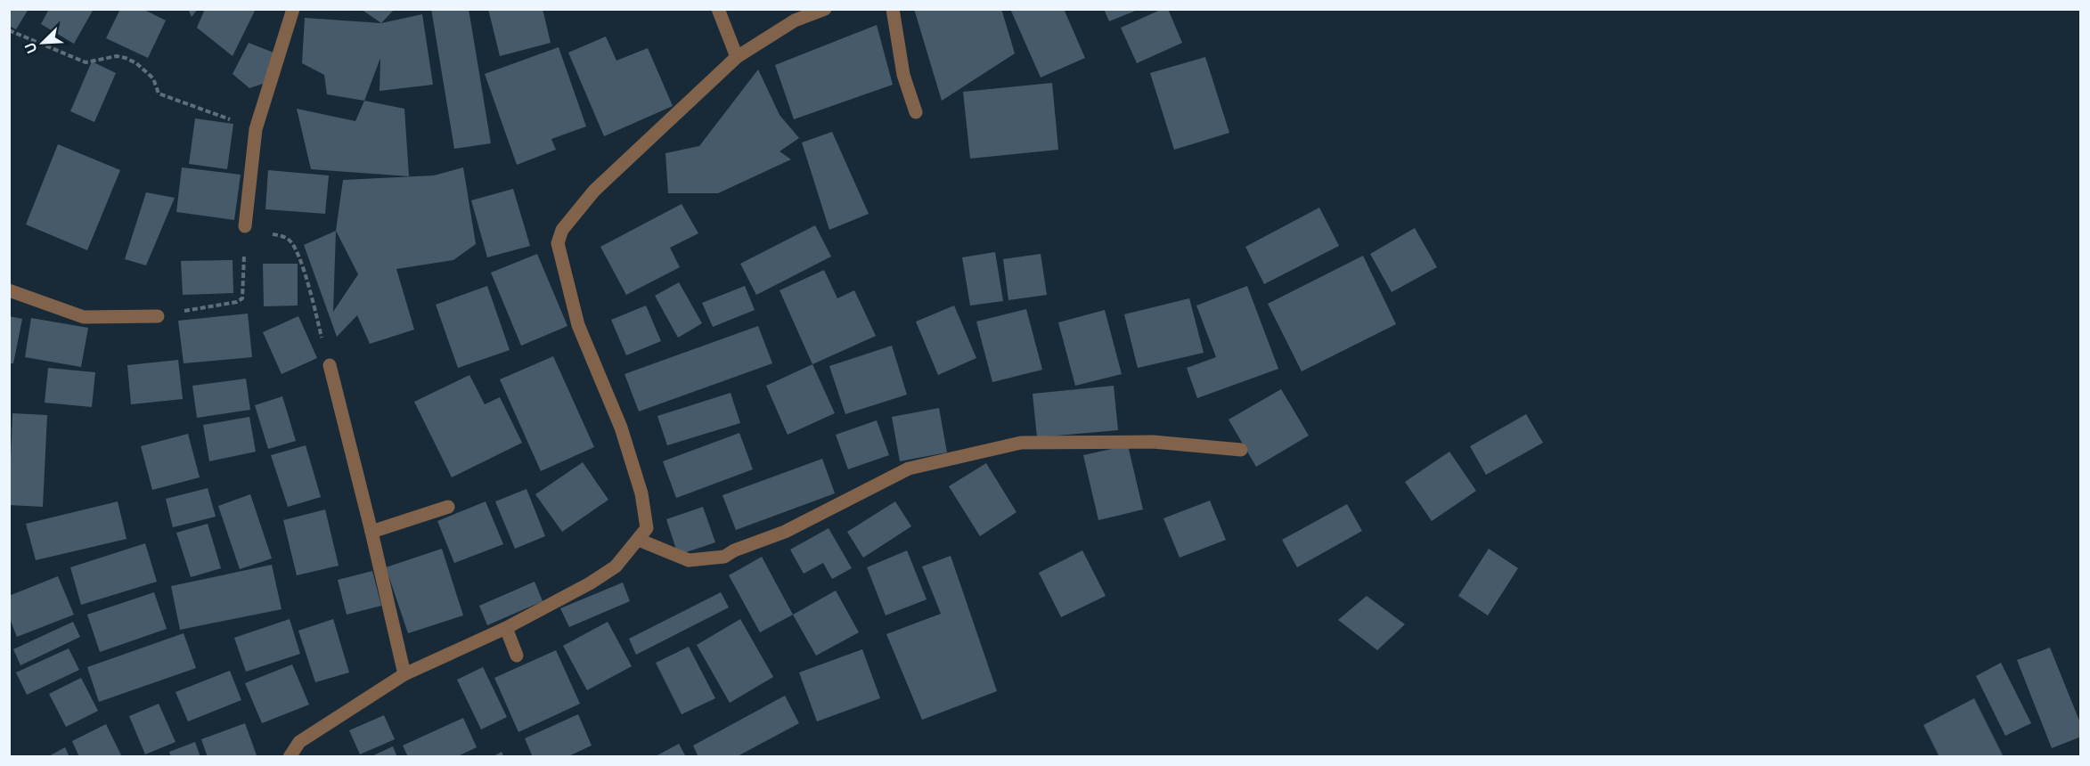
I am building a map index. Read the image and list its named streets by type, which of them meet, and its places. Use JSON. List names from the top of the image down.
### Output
{
  "north": "bottom left"
}
